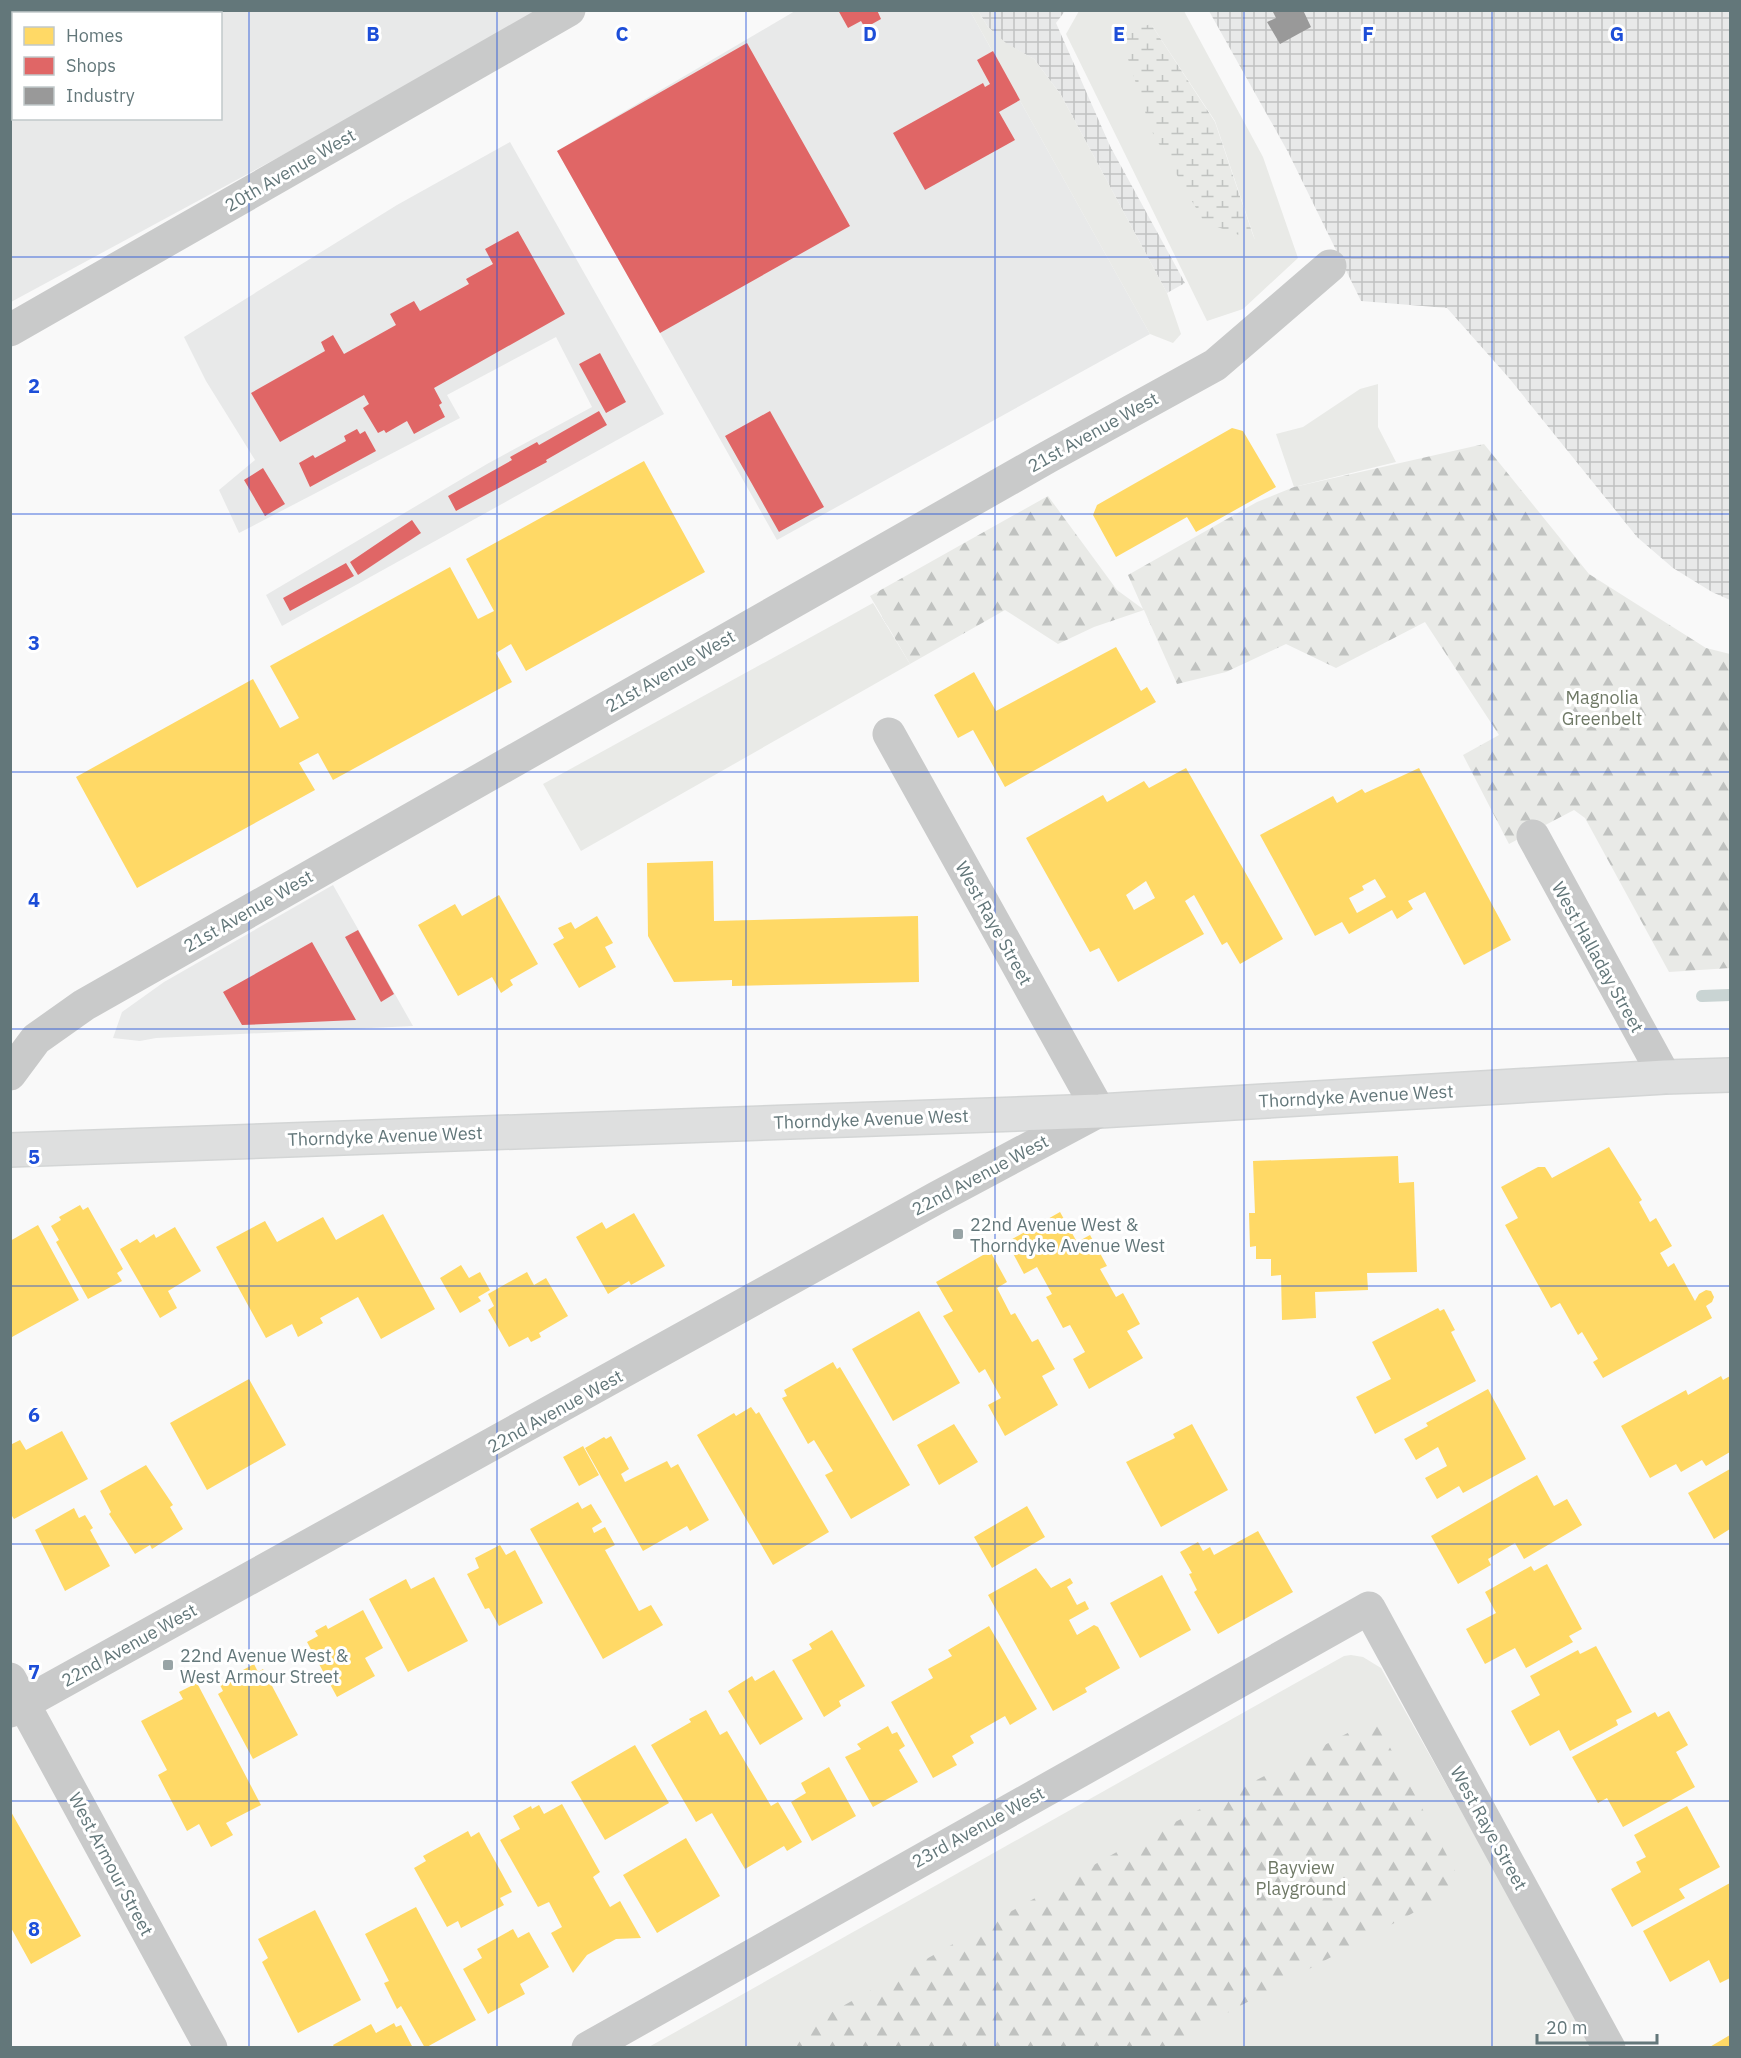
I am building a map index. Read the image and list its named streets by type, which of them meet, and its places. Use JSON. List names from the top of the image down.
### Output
{
  "streets": {
    "main road": ["Thorndyke Avenue West"],
    "street": [
      "20th Avenue West",
      "21st Avenue West",
      "West Raye Street",
      "West Halladay Street",
      "22nd Avenue West",
      "23rd Avenue West",
      "West Armour Street"
    ]
  },
  "crossings": [
    ["West Raye Street", "Thorndyke Avenue West"],
    ["West Raye Street", "22nd Avenue West"],
    ["West Raye Street", "23rd Avenue West"],
    ["West Halladay Street", "Thorndyke Avenue West"],
    ["Thorndyke Avenue West", "22nd Avenue West"],
    ["22nd Avenue West", "West Armour Street"]
  ],
  "parks": ["Magnolia Greenbelt", "Bayview Playground"],
  "places": {
    "transit": ["22nd Avenue West & Thorndyke Avenue West", "22nd Avenue West & West Armour Street"]
  },
  "legend": ["Homes", "Shops", "Industry"],
  "scale_bar": "20 m",
  "grid": {
    "columns": [
      "B",
      "C",
      "D",
      "E",
      "F",
      "G"
    ],
    "rows": [
      "2",
      "3",
      "4",
      "5",
      "6",
      "7",
      "8"
    ]
  }
}
